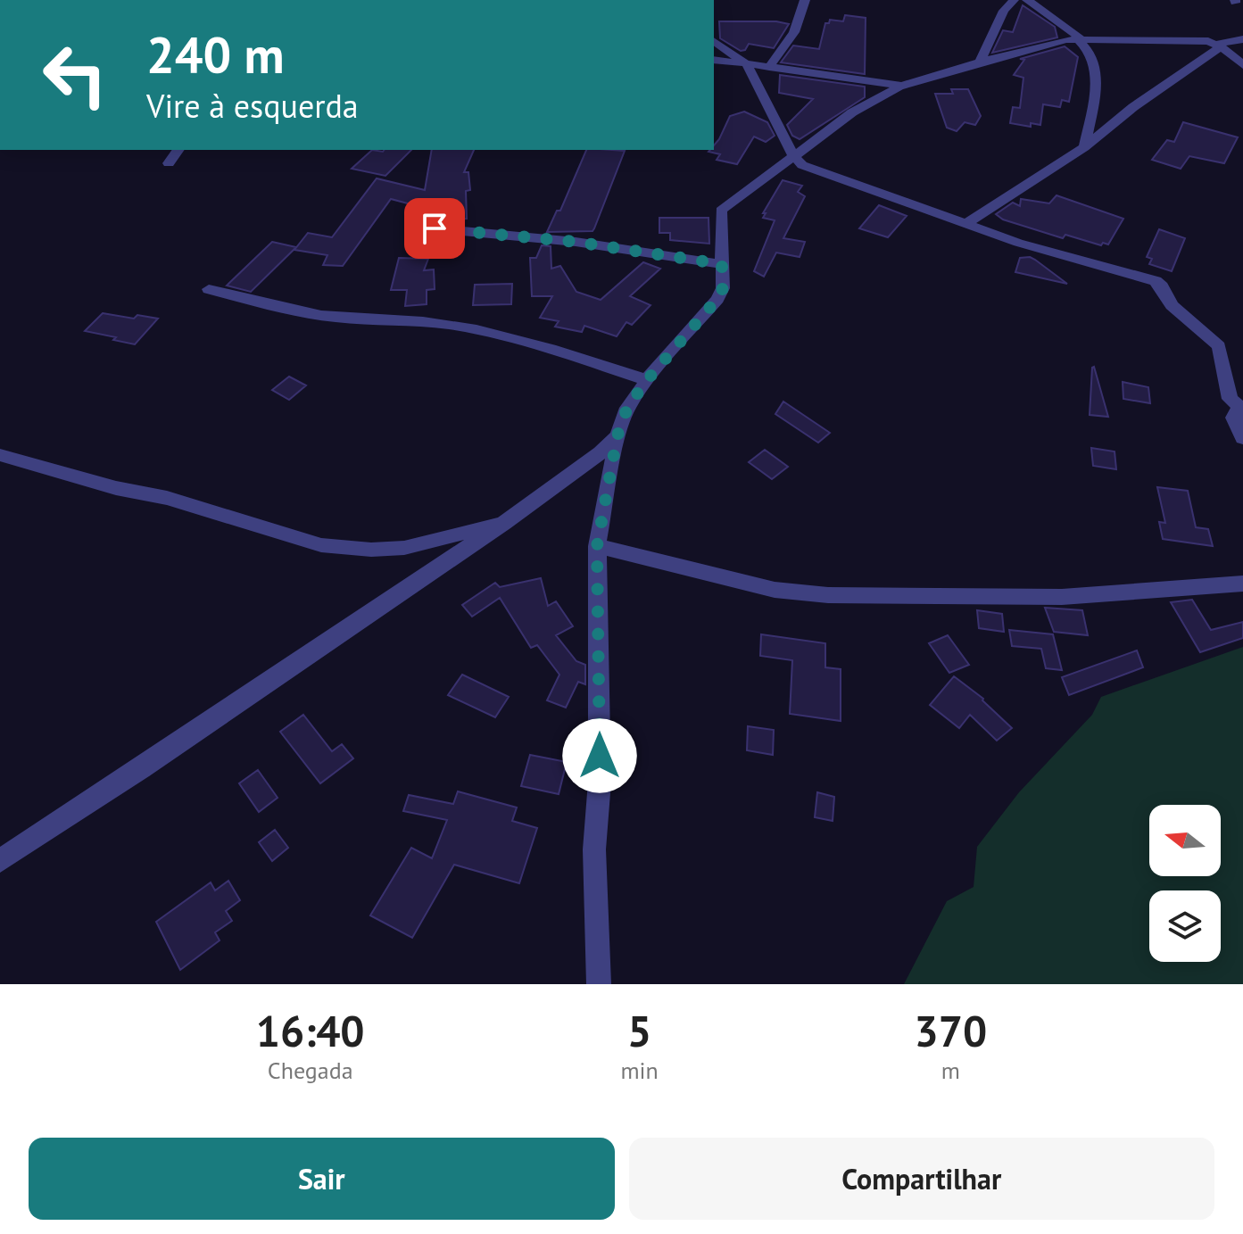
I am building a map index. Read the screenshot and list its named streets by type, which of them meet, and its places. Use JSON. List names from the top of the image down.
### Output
{
  "north": "left",
  "page": {
    "turn": ["240 m", "Vire à esquerda"],
    "eta": [
      "16:40",
      "Chegada",
      "5",
      "min",
      "370",
      "m"
    ],
    "buttons": ["Sair", "Compartilhar"]
  }
}
